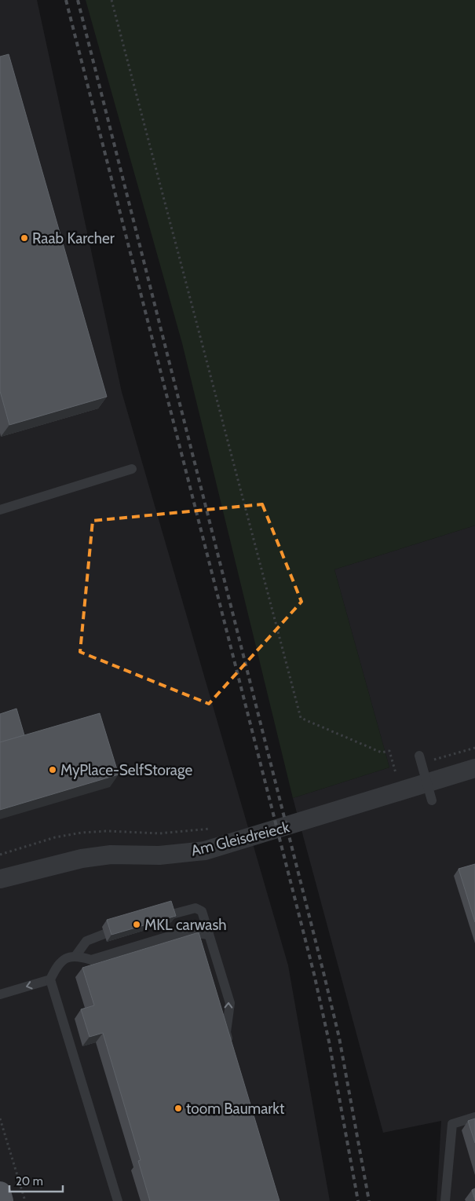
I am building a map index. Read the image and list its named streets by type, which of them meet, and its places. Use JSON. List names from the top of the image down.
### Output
{
  "streets": {
    "street": ["Am Gleisdreieck"]
  },
  "places": [
    "Raab Karcher",
    "MyPlace-SelfStorage",
    "MKL carwash",
    "toom Baumarkt"
  ],
  "scale_bar": "20 m"
}
